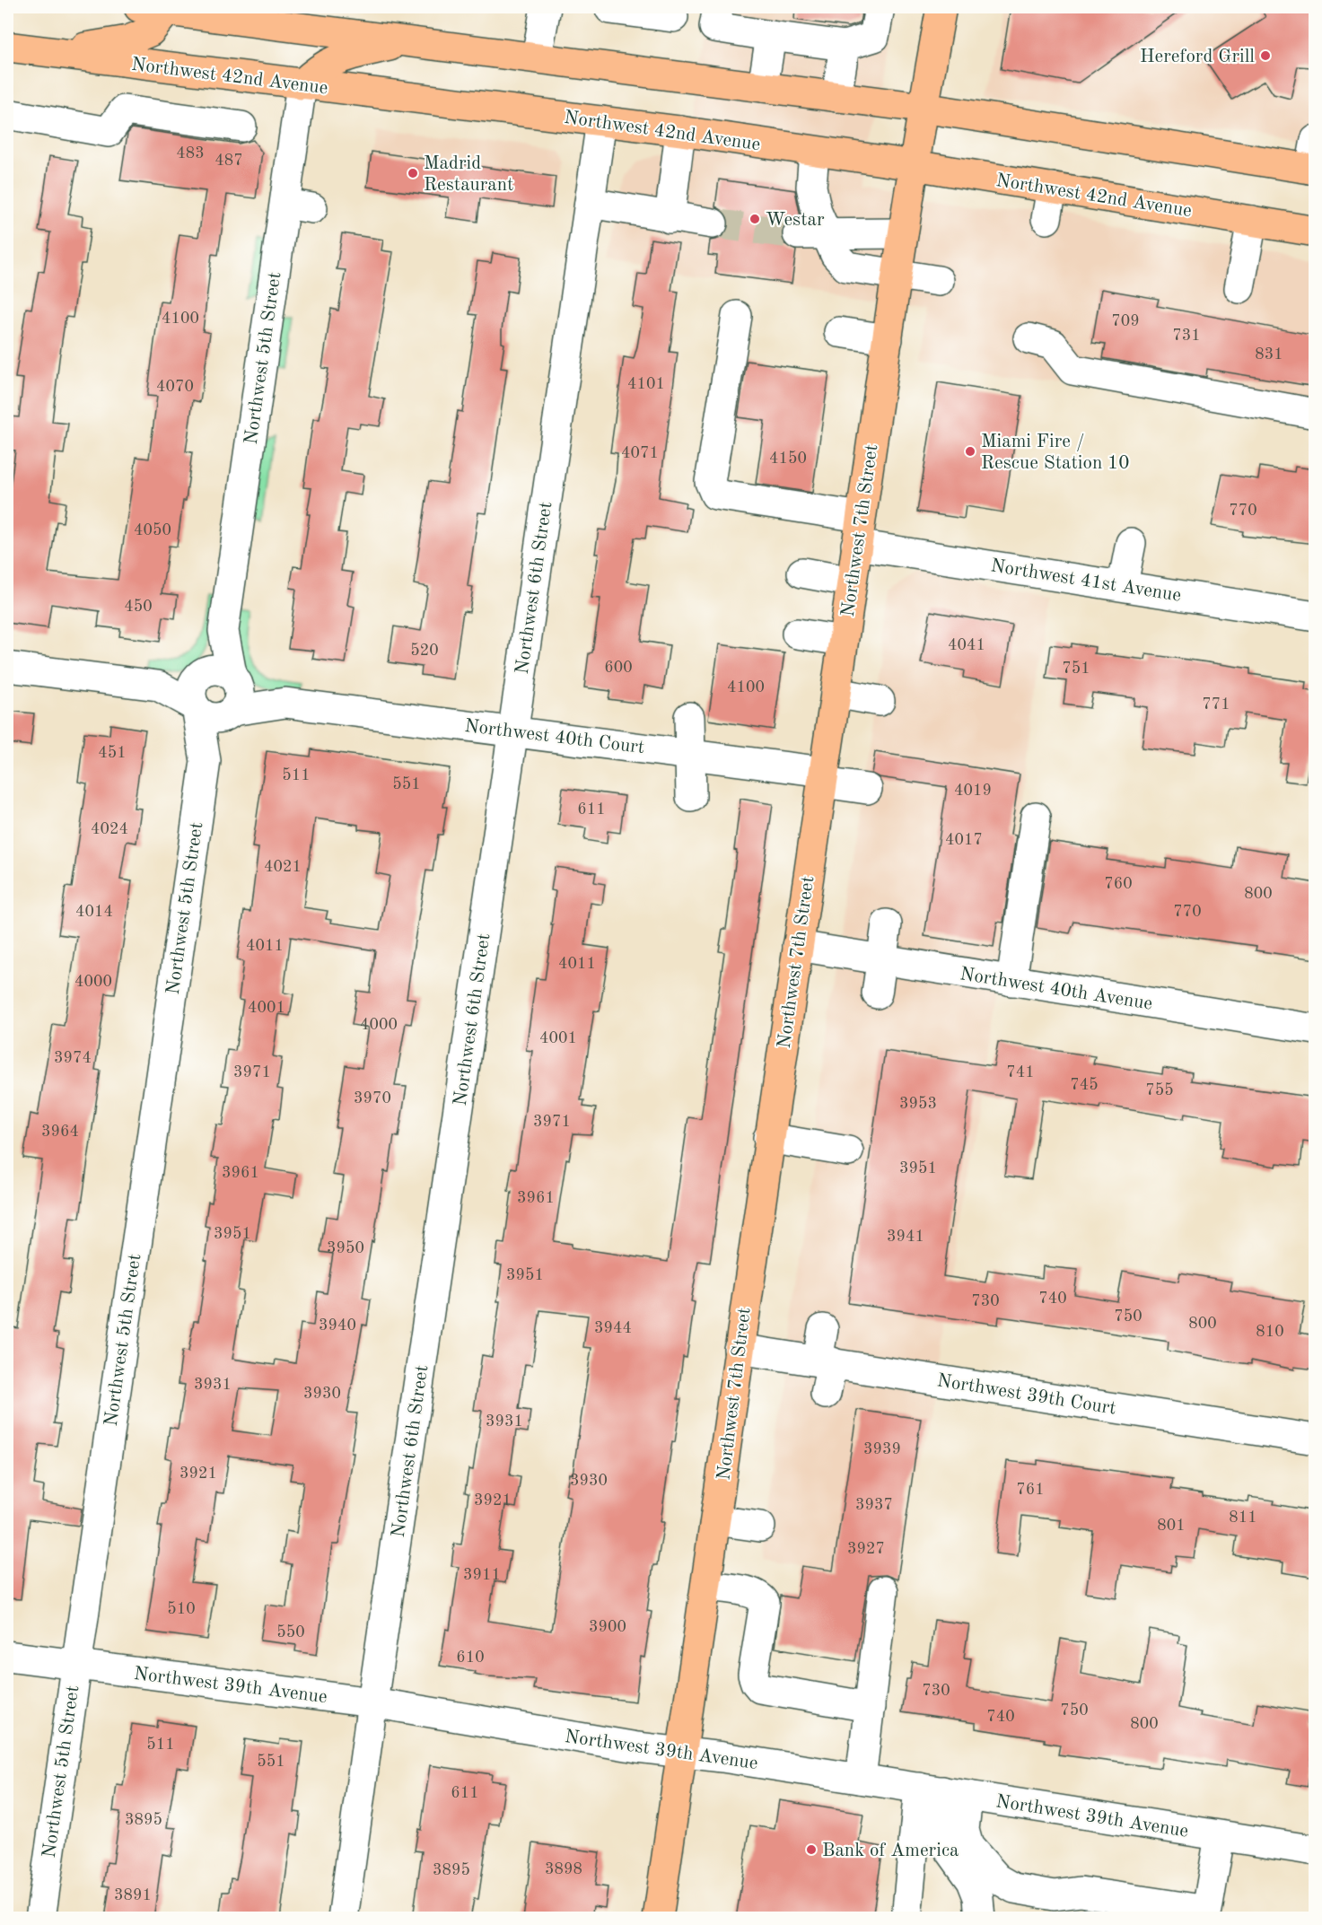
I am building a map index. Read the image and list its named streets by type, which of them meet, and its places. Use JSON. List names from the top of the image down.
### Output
{
  "streets": {
    "main road": ["Northwest 42nd Avenue", "Northwest 7th Street"],
    "street": [
      "Northwest 5th Street",
      "Northwest 41st Avenue",
      "Northwest 6th Street",
      "Northwest 40th Court",
      "Northwest 40th Avenue",
      "Northwest 39th Court",
      "Northwest 39th Avenue"
    ]
  },
  "crossings": [
    ["Northwest 42nd Avenue", "Northwest 5th Street"],
    ["Northwest 42nd Avenue", "Northwest 7th Street"],
    ["Northwest 42nd Avenue", "Northwest 6th Street"],
    ["Northwest 5th Street", "Northwest 40th Court"],
    ["Northwest 5th Street", "Northwest 39th Avenue"],
    ["Northwest 7th Street", "Northwest 41st Avenue"],
    ["Northwest 7th Street", "Northwest 40th Court"],
    ["Northwest 7th Street", "Northwest 40th Avenue"],
    ["Northwest 7th Street", "Northwest 39th Court"],
    ["Northwest 7th Street", "Northwest 39th Avenue"],
    ["Northwest 6th Street", "Northwest 40th Court"],
    ["Northwest 6th Street", "Northwest 39th Avenue"]
  ],
  "places": [
    "Hereford Grill",
    "Madrid Restaurant",
    "Westar",
    "Miami Fire / Rescue Station 10",
    "Bank of America"
  ],
  "house_numbers": [
    "483",
    "487",
    "4100",
    "709",
    "731",
    "831",
    "4101",
    "4070",
    "4071",
    "4150",
    "770",
    "4050",
    "450",
    "4041",
    "520",
    "600",
    "751",
    "4100",
    "771",
    "451",
    "511",
    "551",
    "4019",
    "611",
    "4024",
    "4017",
    "4021",
    "760",
    "800",
    "4014",
    "770",
    "4011",
    "4011",
    "4000",
    "4001",
    "4000",
    "4001",
    "3974",
    "3971",
    "741",
    "745",
    "755",
    "3970",
    "3953",
    "3971",
    "3964",
    "3951",
    "3961",
    "3961",
    "3951",
    "3941",
    "3950",
    "3951",
    "740",
    "730",
    "750",
    "800",
    "3940",
    "3944",
    "810",
    "3931",
    "3930",
    "3931",
    "3939",
    "3921",
    "3930",
    "761",
    "3921",
    "3937",
    "811",
    "801",
    "3927",
    "3911",
    "510",
    "3900",
    "550",
    "610",
    "730",
    "750",
    "740",
    "800",
    "511",
    "551",
    "611",
    "3895",
    "3898",
    "3895",
    "3891"
  ]
}
